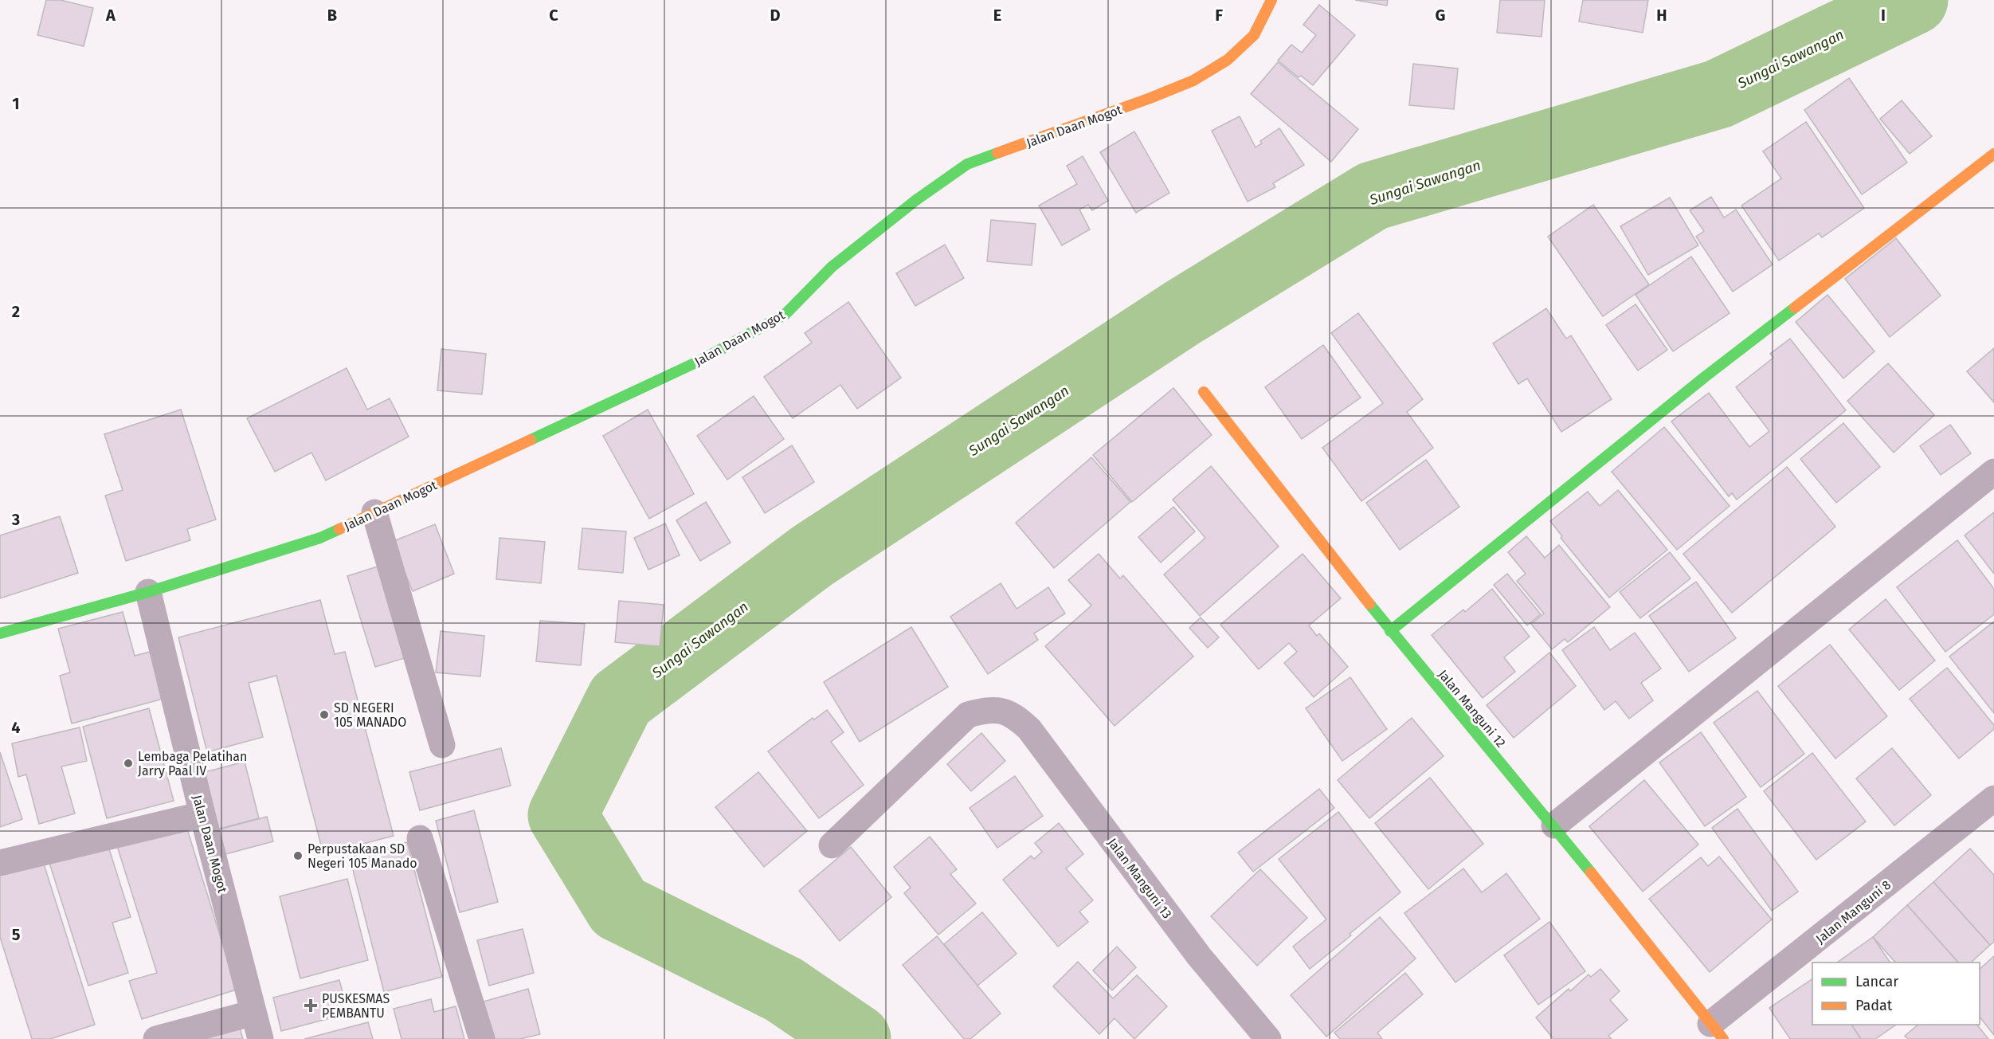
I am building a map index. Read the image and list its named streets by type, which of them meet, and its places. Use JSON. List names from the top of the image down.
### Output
{
  "streets": {
    "street": [
      "Jalan Daan Mogot",
      "Jalan Manguni 12",
      "Jalan Manguni 13",
      "Jalan Manguni 8"
    ]
  },
  "crossings": [
    ["Jalan Manguni 12", "Jalan Manguni 8"]
  ],
  "water": ["Sungai Sawangan"],
  "places": {
    "other": ["SD NEGERI 105 MANADO", "Lembaga Pelatihan Jarry Paal IV", "Perpustakaan SD Negeri 105 Manado"],
    "health": ["PUSKESMAS PEMBANTU"]
  },
  "legend": ["Lancar", "Padat"],
  "grid": {
    "columns": [
      "A",
      "B",
      "C",
      "D",
      "E",
      "F",
      "G",
      "H",
      "I"
    ],
    "rows": [
      "1",
      "2",
      "3",
      "4",
      "5"
    ]
  }
}
